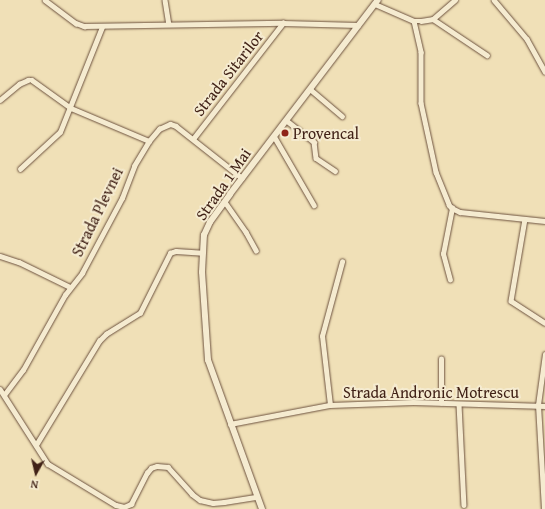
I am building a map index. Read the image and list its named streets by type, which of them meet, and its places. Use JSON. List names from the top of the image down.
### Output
{
  "streets": {
    "main road": ["Strada 1 Mai"],
    "street": ["Strada Sitarilor", "Strada Plevnei", "Strada Andronic Motrescu"]
  },
  "crossings": [
    ["Strada Sitarilor", "Strada Plevnei"],
    ["Strada 1 Mai", "Strada Plevnei"],
    ["Strada 1 Mai", "Strada Andronic Motrescu"]
  ],
  "places": ["Provencal"],
  "north": "bottom"
}
